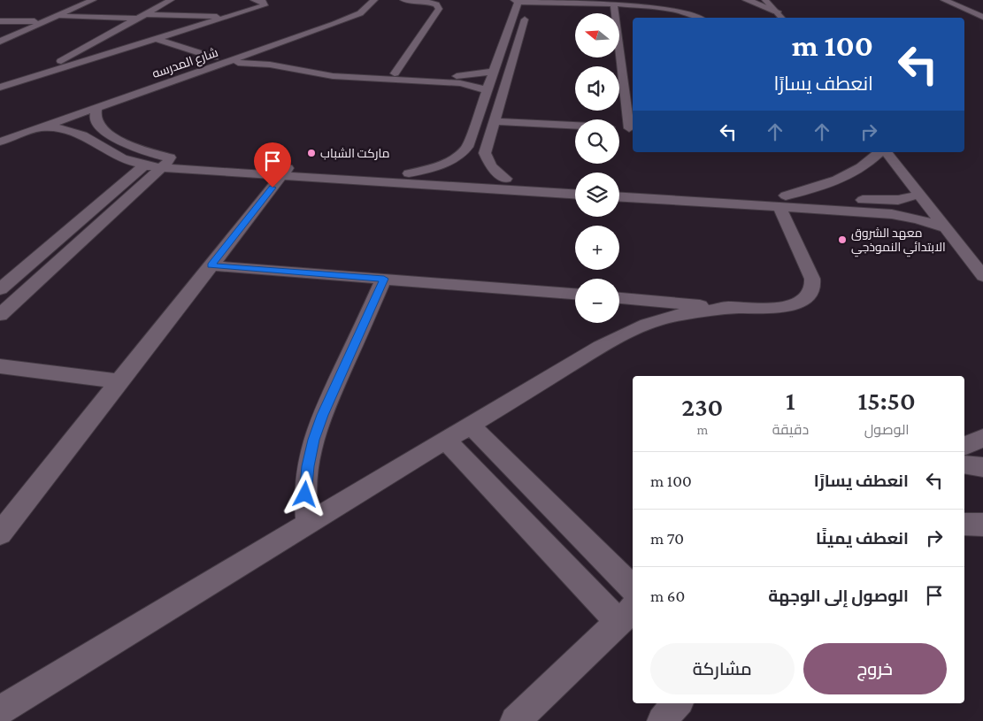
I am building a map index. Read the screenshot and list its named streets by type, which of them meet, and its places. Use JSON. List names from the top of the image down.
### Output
{
  "streets": {
    "street": ["شارع المدرسه"]
  },
  "places": ["ماركت الشباب", "معهد الشروق الابتدائي النموذجي"],
  "north": "left",
  "page": {
    "map_buttons": ["+", "−"],
    "turn": ["100 m", "انعطف يسارًا"],
    "eta": [
      "15:50",
      "الوصول",
      "1",
      "دقيقة",
      "230",
      "m"
    ],
    "list": [
      {
        "name": "انعطف يسارًا",
        "value": "100 m"
      },
      {
        "name": "انعطف يمينًا",
        "value": "70 m"
      },
      {
        "name": "الوصول إلى الوجهة",
        "value": "60 m"
      }
    ],
    "buttons": ["خروج", "مشاركة"]
  }
}
